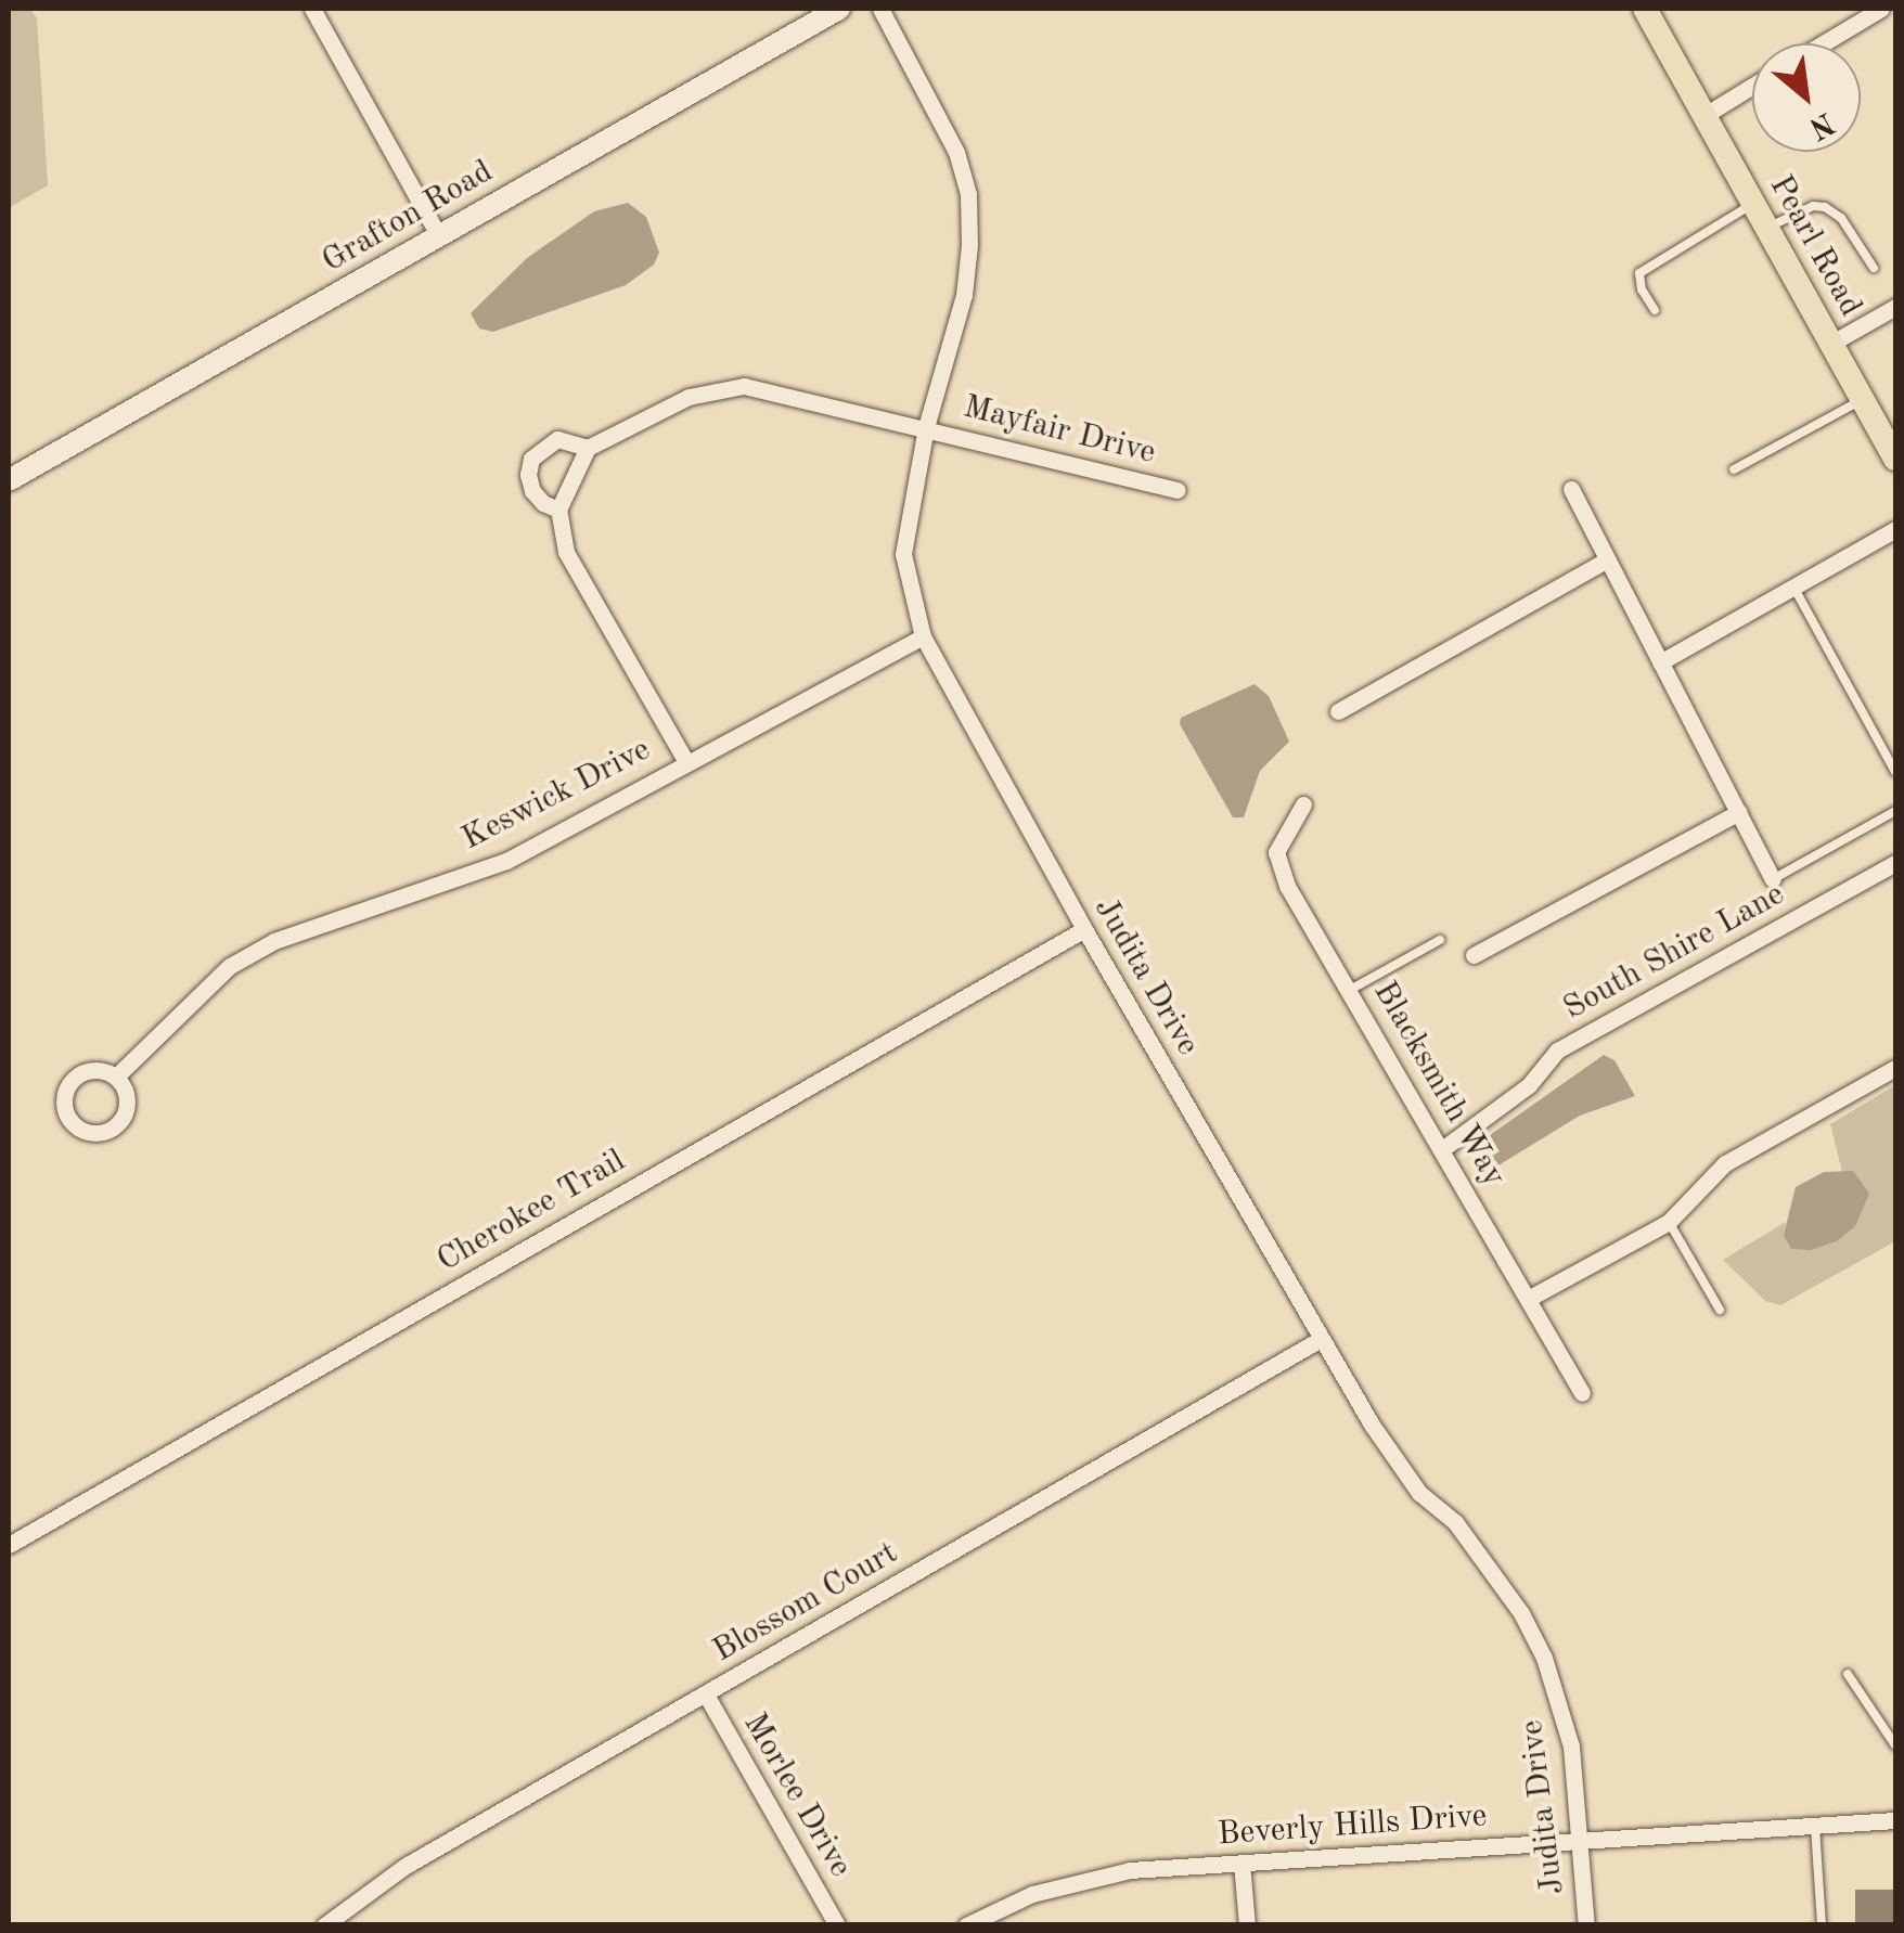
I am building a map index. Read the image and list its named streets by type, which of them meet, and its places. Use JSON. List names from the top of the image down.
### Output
{
  "streets": {
    "main road": ["Pearl Road"],
    "street": [
      "Grafton Road",
      "Mayfair Drive",
      "Keswick Drive",
      "South Shire Lane",
      "Judita Drive",
      "Blacksmith Way",
      "Cherokee Trail",
      "Blossom Court",
      "Morlee Drive",
      "Beverly Hills Drive"
    ]
  },
  "crossings": [
    ["Mayfair Drive", "Judita Drive"],
    ["Keswick Drive", "Judita Drive"],
    ["South Shire Lane", "Blacksmith Way"],
    ["Judita Drive", "Cherokee Trail"],
    ["Judita Drive", "Blossom Court"],
    ["Judita Drive", "Beverly Hills Drive"],
    ["Blossom Court", "Morlee Drive"]
  ],
  "north": "bottom right"
}
